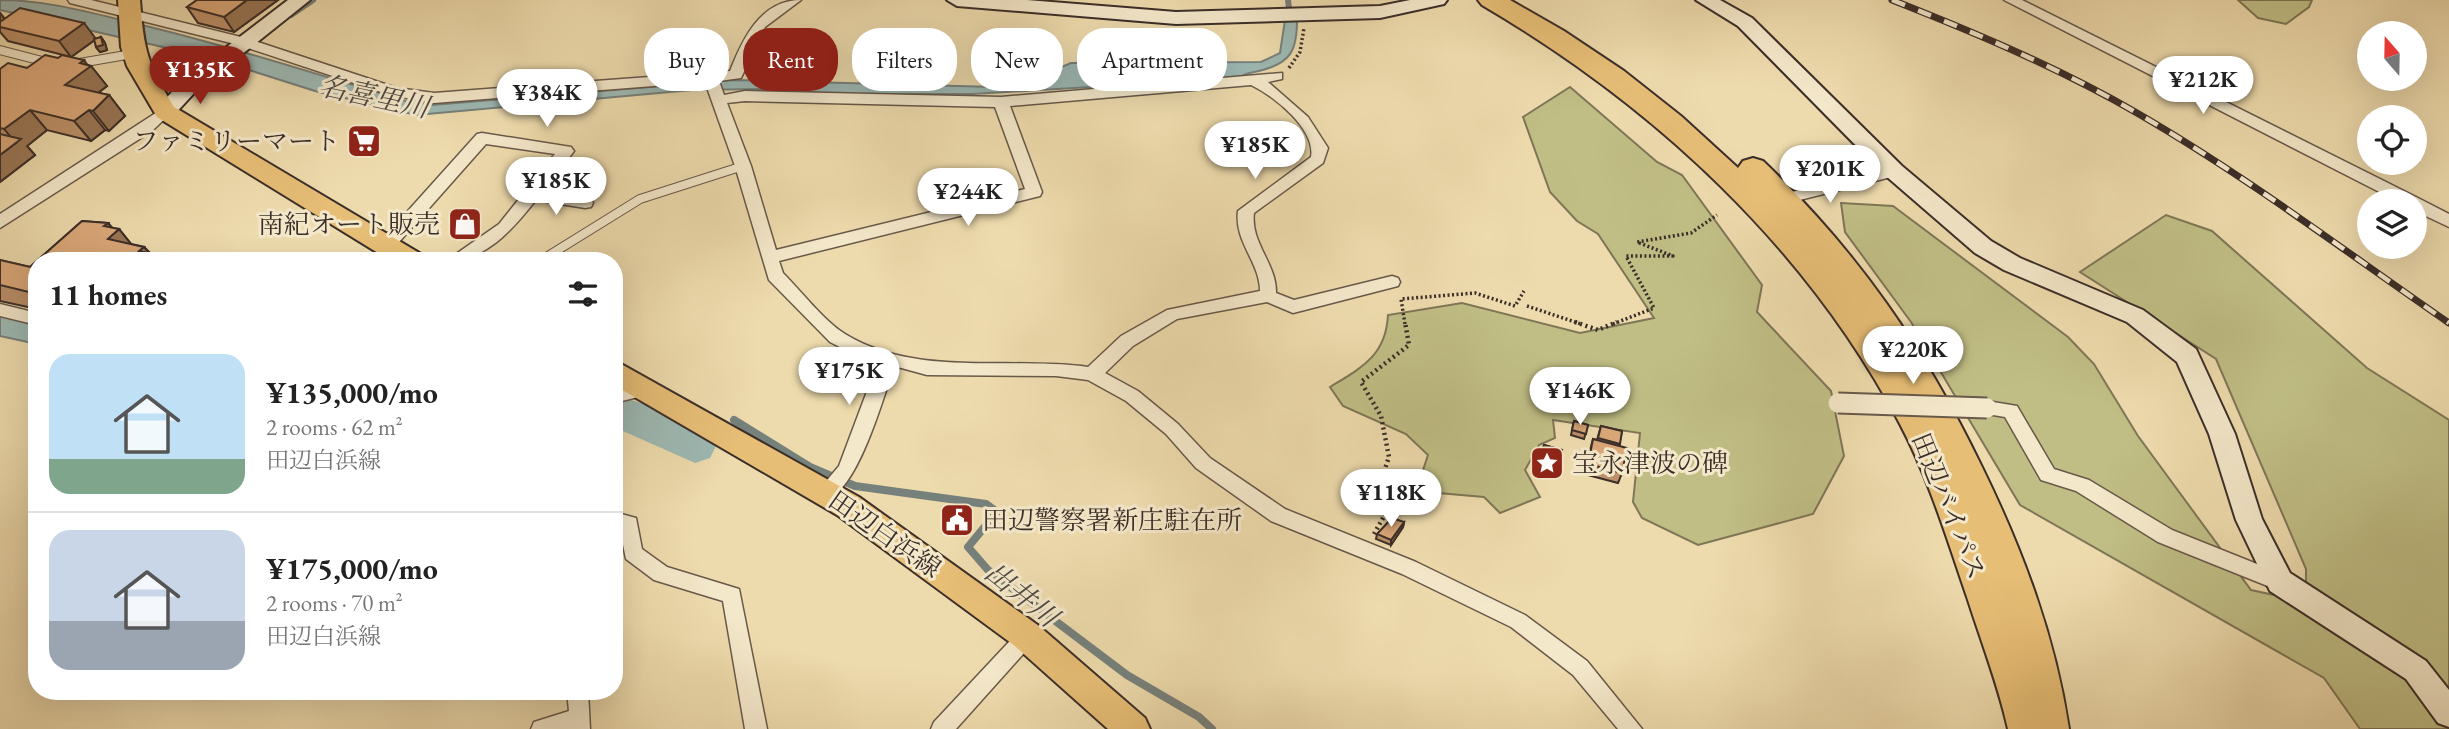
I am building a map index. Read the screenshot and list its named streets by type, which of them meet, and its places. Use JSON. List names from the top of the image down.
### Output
{
  "streets": {
    "highway": ["田辺バイパス"],
    "main road": ["田辺白浜線"]
  },
  "water": ["名喜里川", "出井川"],
  "places": {
    "supermarket": ["ファミリーマート"],
    "shop": ["南紀オート販売"],
    "place": ["宝永津波の碑"],
    "public building": ["田辺警察署新庄駐在所"]
  },
  "north": "top",
  "page": {
    "chip": [
      "Buy",
      "Rent",
      "Filters",
      "New",
      "Apartment"
    ],
    "price": [
      "¥135K",
      "¥212K",
      "¥384K",
      "¥185K",
      "¥201K",
      "¥185K",
      "¥244K",
      "¥220K",
      "¥175K",
      "¥146K",
      "¥118K"
    ],
    "heading": "11 homes",
    "list": [
      {
        "name": "¥135,000/mo",
        "note": "2 rooms · 62 m² · 田辺白浜線"
      },
      {
        "name": "¥175,000/mo",
        "note": "2 rooms · 70 m² · 田辺白浜線"
      }
    ]
  }
}
